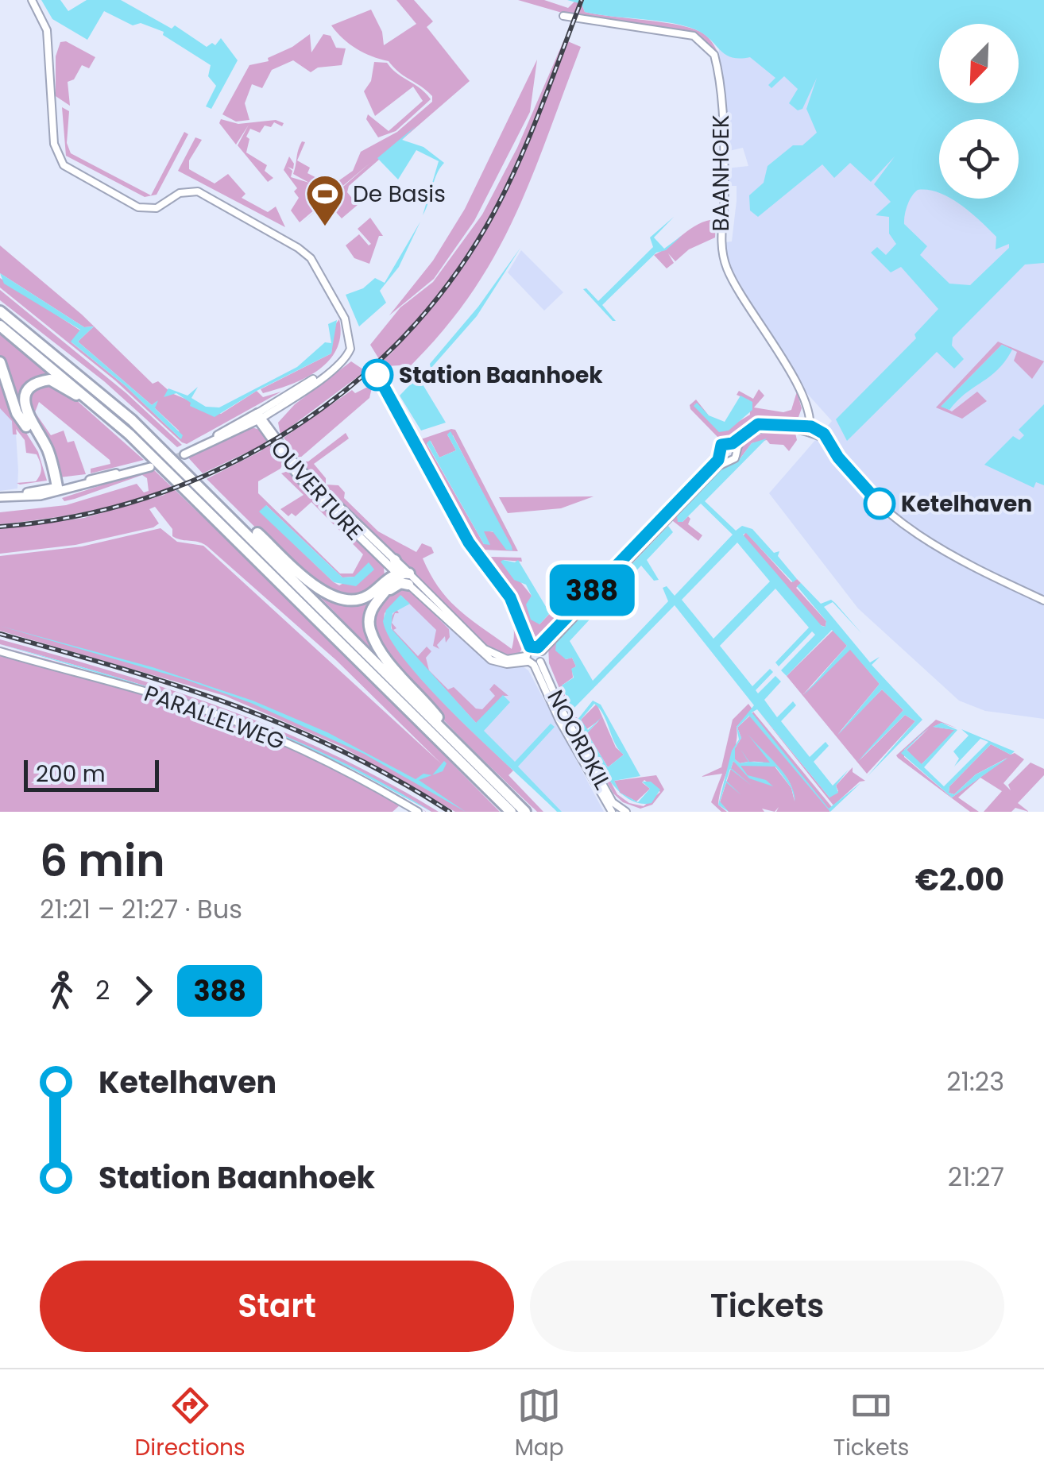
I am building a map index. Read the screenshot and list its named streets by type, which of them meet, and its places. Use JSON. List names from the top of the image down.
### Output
{
  "streets": {
    "main road": ["OUVERTURE"],
    "street": ["BAANHOEK", "PARALLELWEG", "NOORDKIL"]
  },
  "crossings": [
    ["OUVERTURE", "NOORDKIL"]
  ],
  "places": {
    "sports": ["De Basis"],
    "other": ["Station Baanhoek", "Ketelhaven"]
  },
  "lines": ["bus line 388"],
  "scale_bar": "200 m",
  "north": "bottom left",
  "page": {
    "on_map": "388",
    "scale": "200 m",
    "heading": ["6 min", "21:21 – 21:27 · Bus", "€2.00"],
    "legs": ["2", "388"],
    "list": [
      {
        "name": "Ketelhaven",
        "value": "21:23"
      },
      {
        "name": "Station Baanhoek",
        "value": "21:27"
      }
    ],
    "buttons": ["Start", "Tickets"],
    "tabs": ["Directions", "Map", "Tickets"]
  }
}
